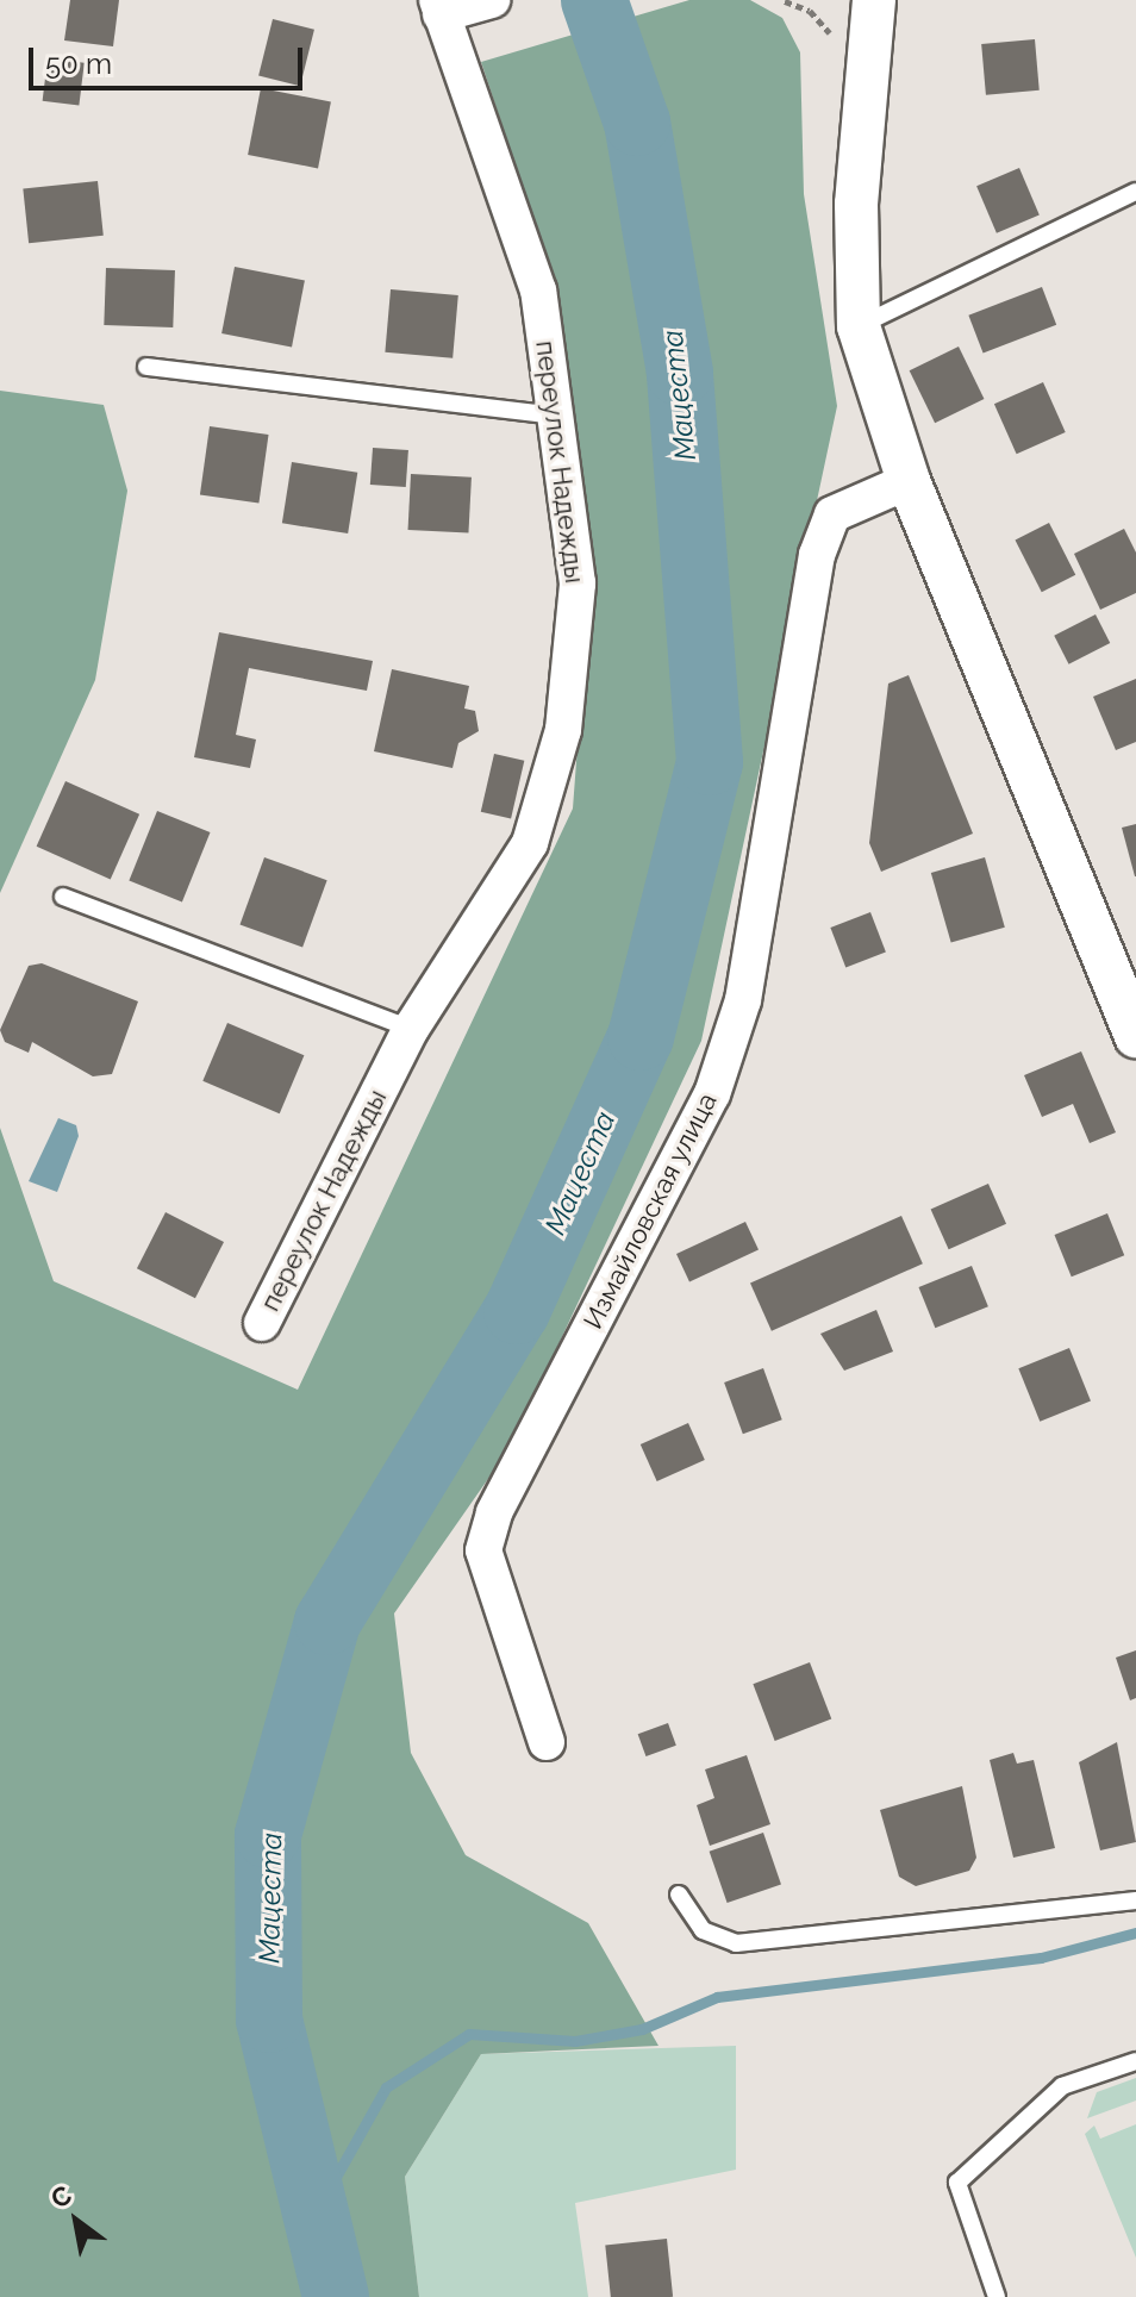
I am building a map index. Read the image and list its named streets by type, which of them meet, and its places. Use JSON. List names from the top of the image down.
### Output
{
  "streets": {
    "street": ["переулок Надежды", "Измайловская улица"]
  },
  "water": ["Мацеста"],
  "scale_bar": "50 m",
  "north": "top left"
}
